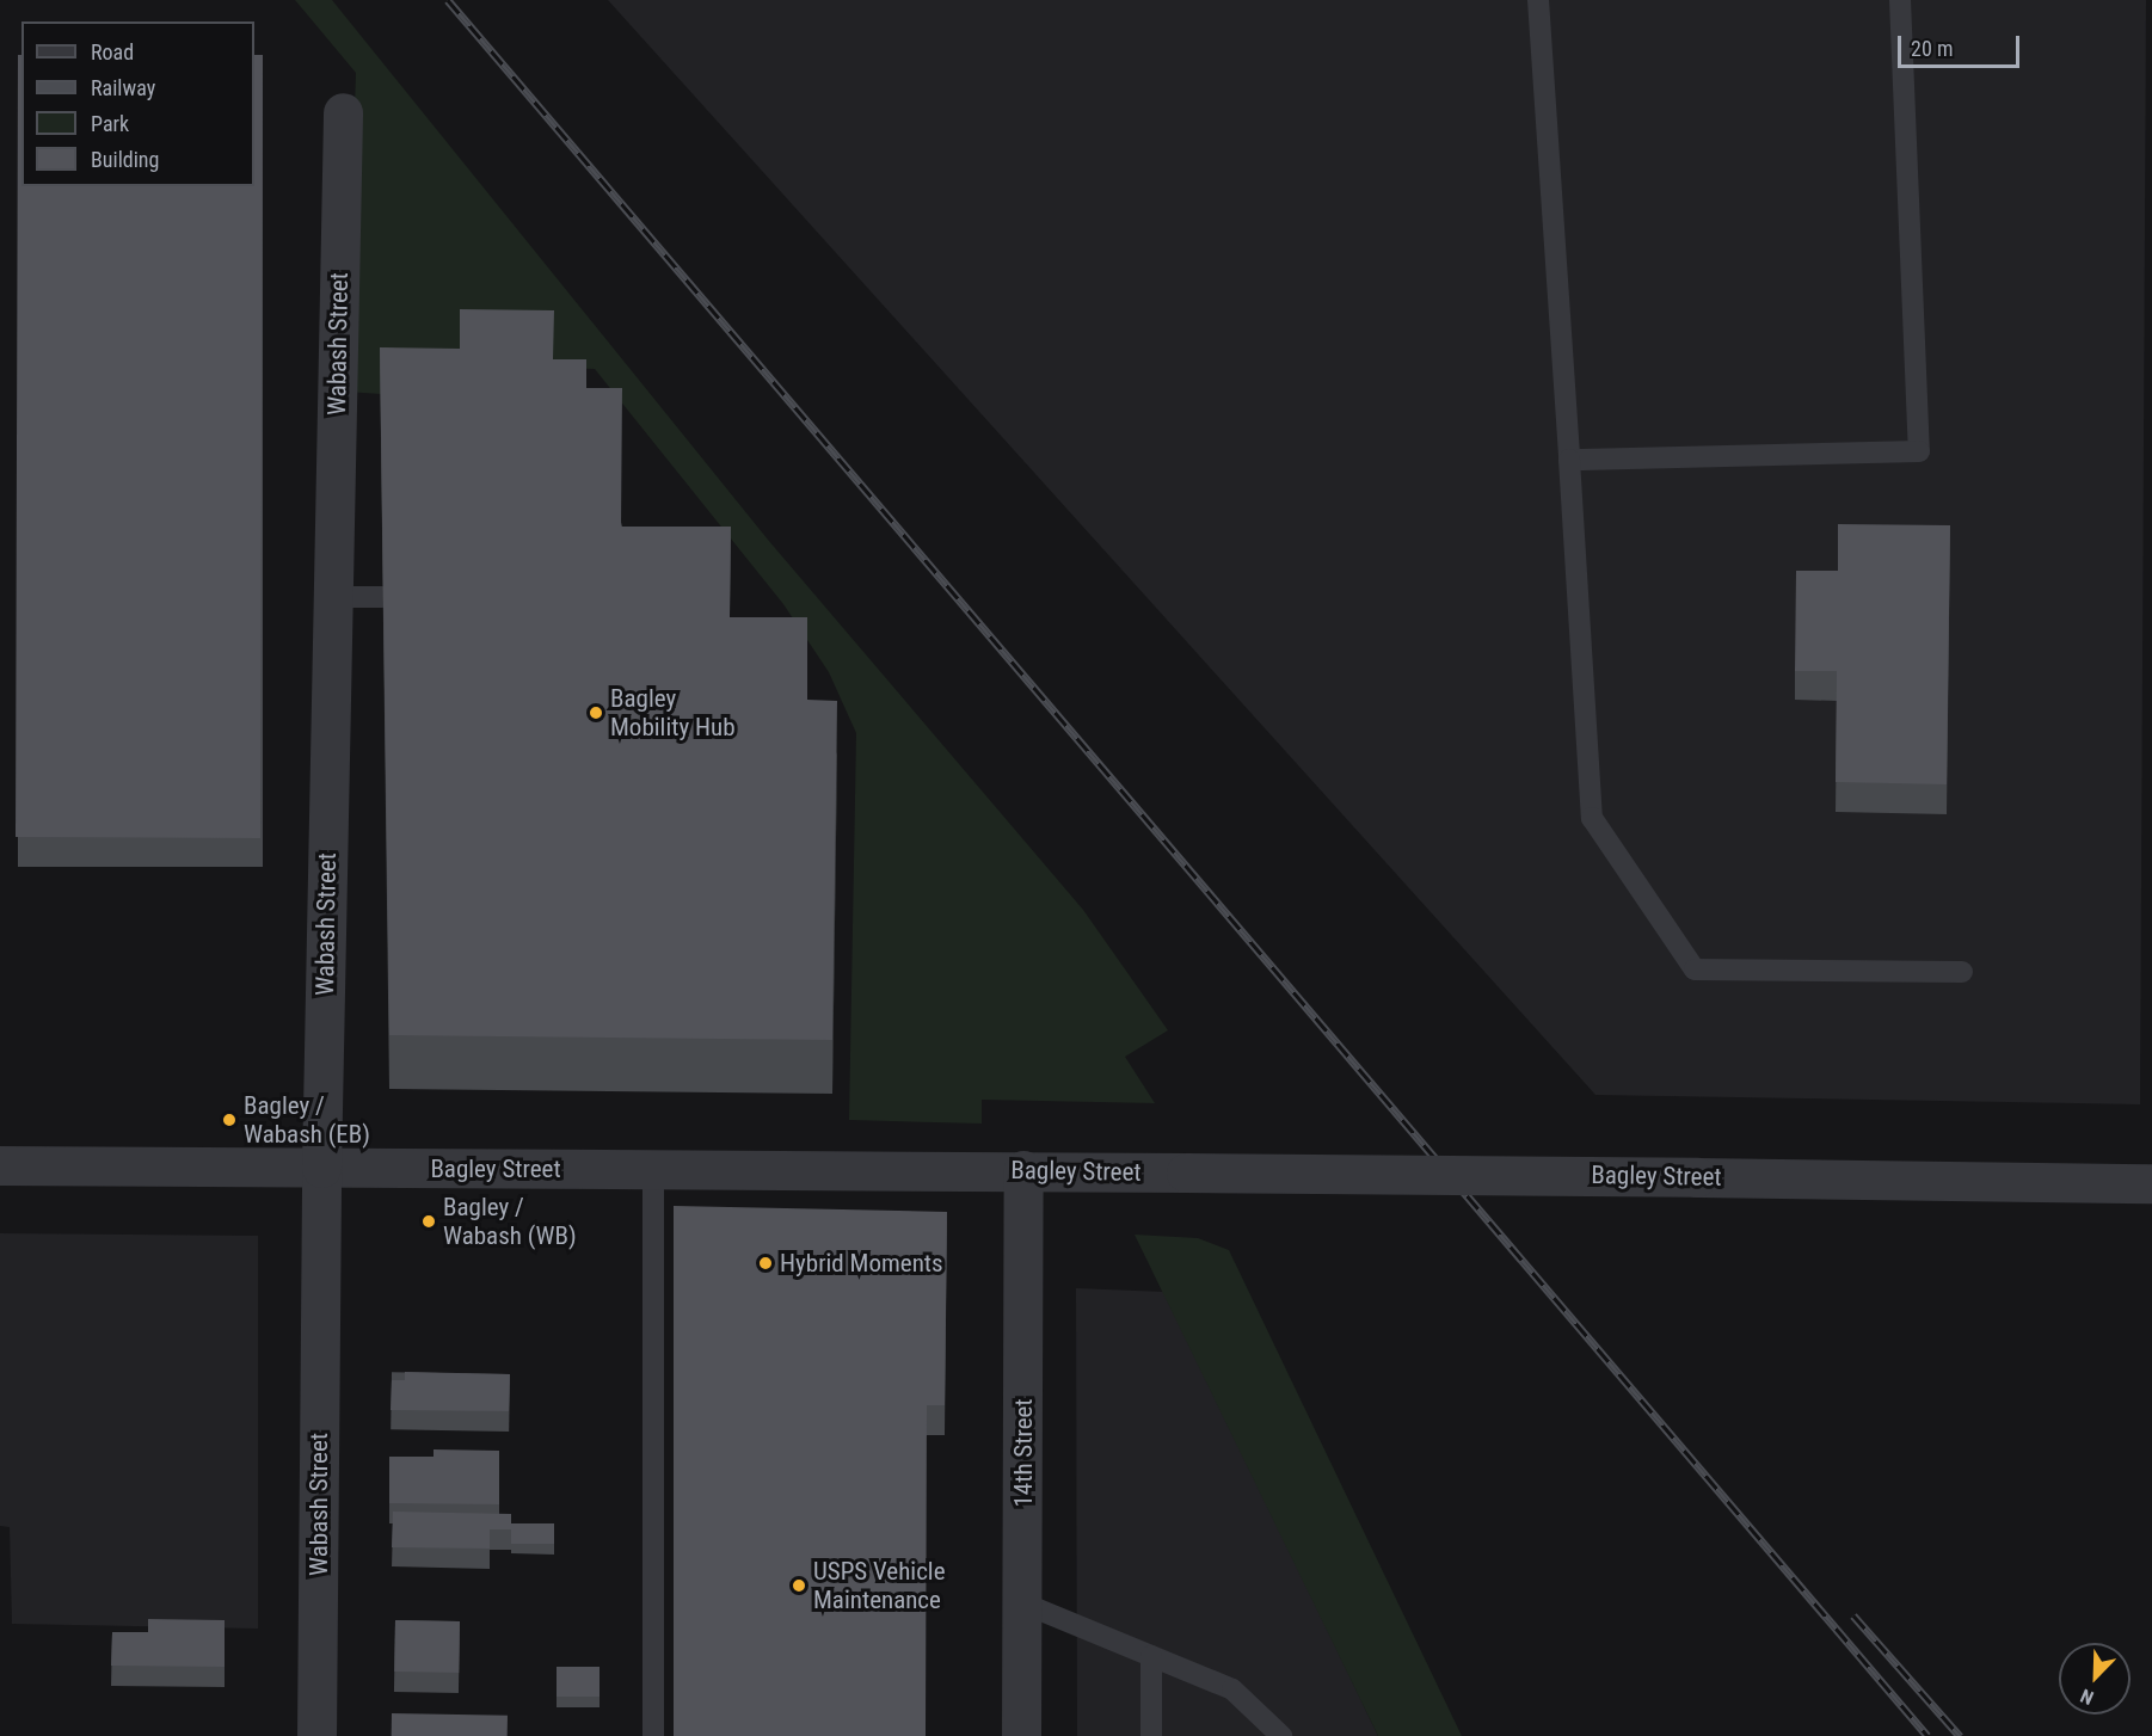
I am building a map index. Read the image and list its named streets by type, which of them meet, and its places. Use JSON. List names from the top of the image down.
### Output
{
  "streets": {
    "street": ["Wabash Street", "Bagley Street", "14th Street"]
  },
  "crossings": [
    ["Wabash Street", "Bagley Street"],
    ["Bagley Street", "14th Street"]
  ],
  "places": [
    "Bagley Mobility Hub",
    "Bagley / Wabash (EB)",
    "Bagley / Wabash (WB)",
    "Hybrid Moments",
    "USPS Vehicle Maintenance"
  ],
  "legend": [
    "Road",
    "Railway",
    "Park",
    "Building"
  ],
  "scale_bar": "20 m",
  "north": "bottom left"
}
